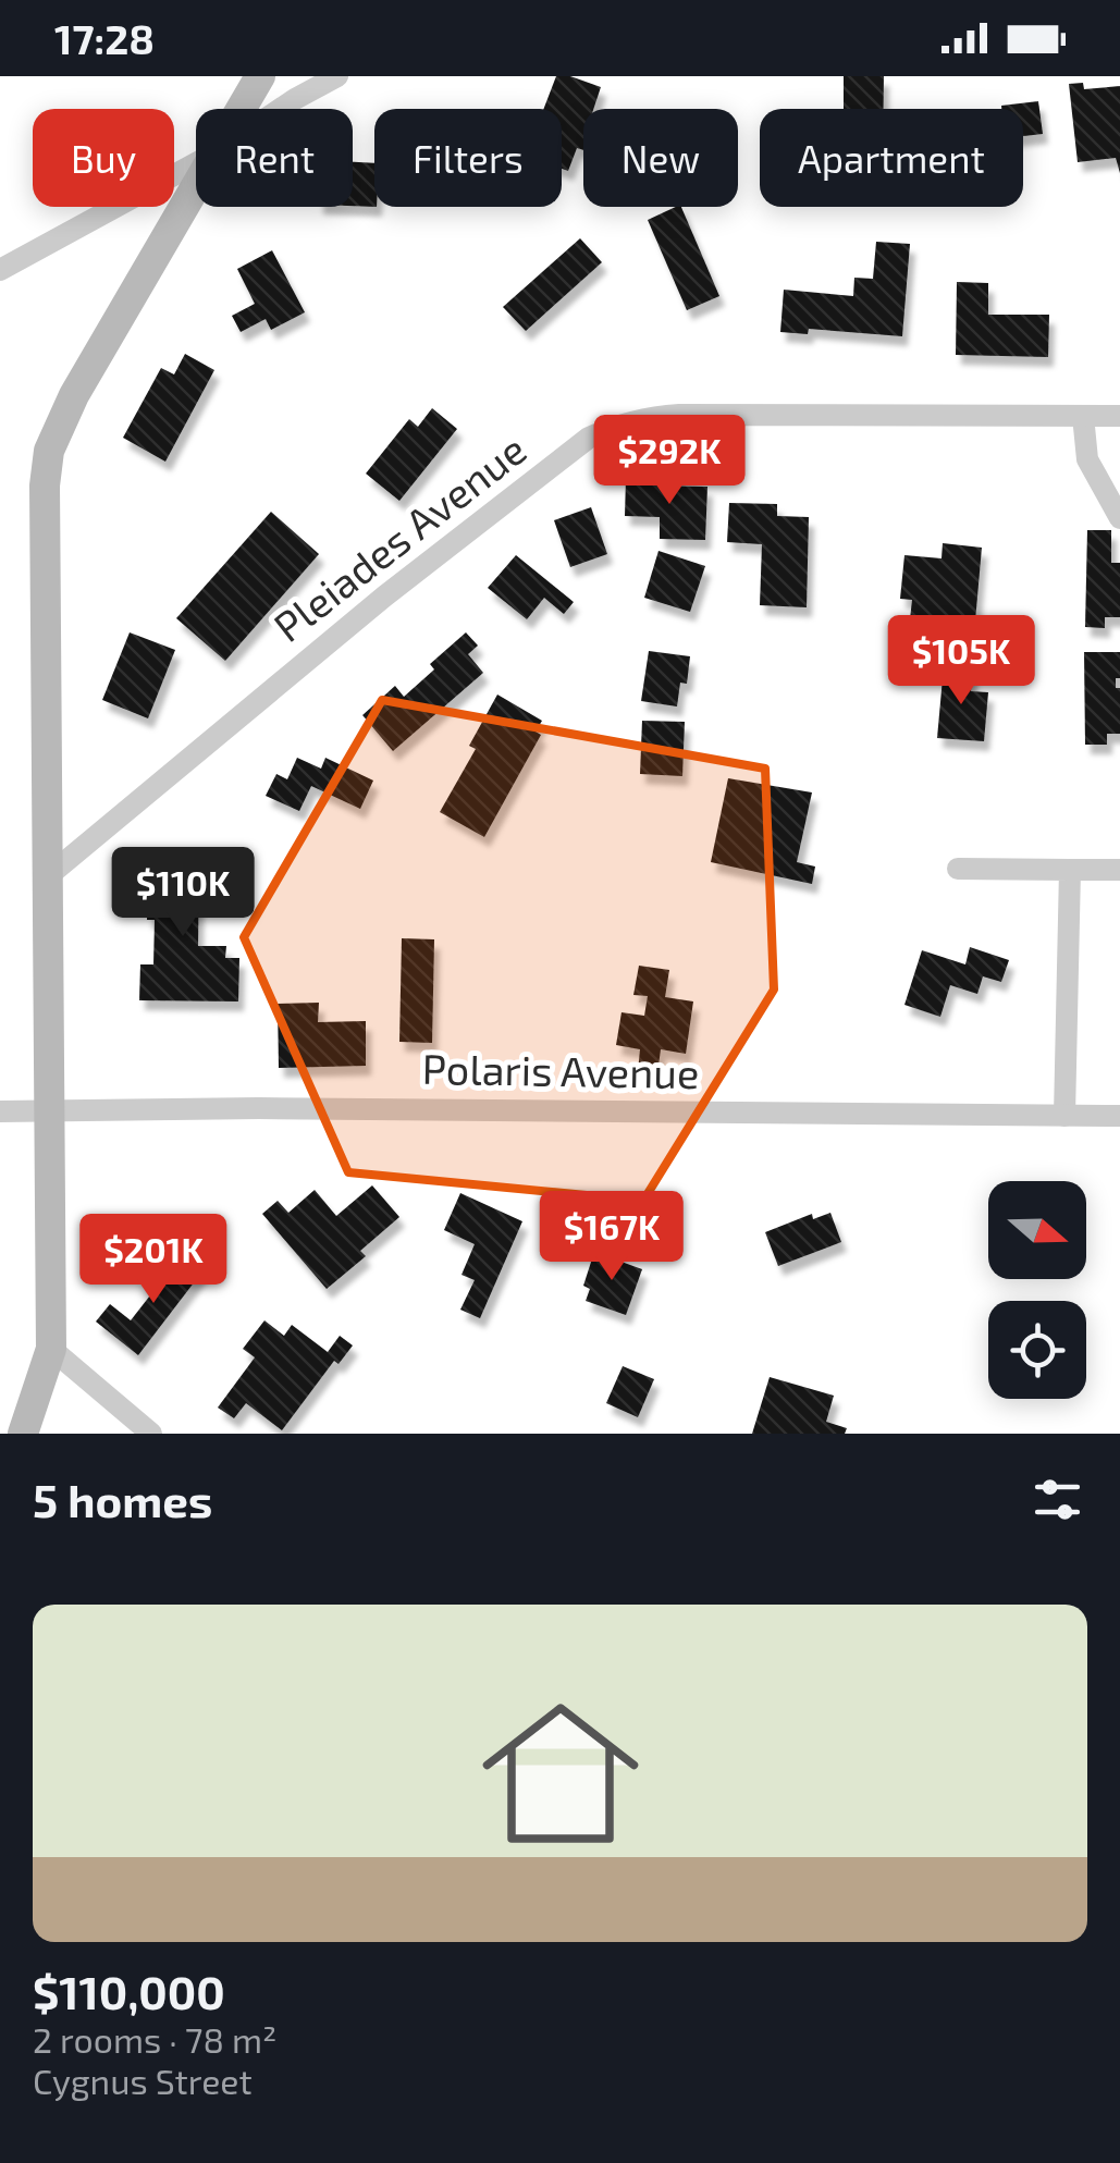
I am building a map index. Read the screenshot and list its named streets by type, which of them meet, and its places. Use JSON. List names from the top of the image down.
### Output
{
  "streets": {
    "street": ["Pleiades Avenue", "Polaris Avenue"]
  },
  "north": "right",
  "page": {
    "status": "17:28",
    "chip": [
      "Buy",
      "Rent",
      "Filters",
      "New",
      "Apartment"
    ],
    "price": [
      "$292K",
      "$105K",
      "$110K",
      "$167K",
      "$201K"
    ],
    "heading": "5 homes",
    "list": [
      {
        "name": "$110,000",
        "note": "2 rooms · 78 m² · Cygnus Street"
      }
    ]
  }
}
